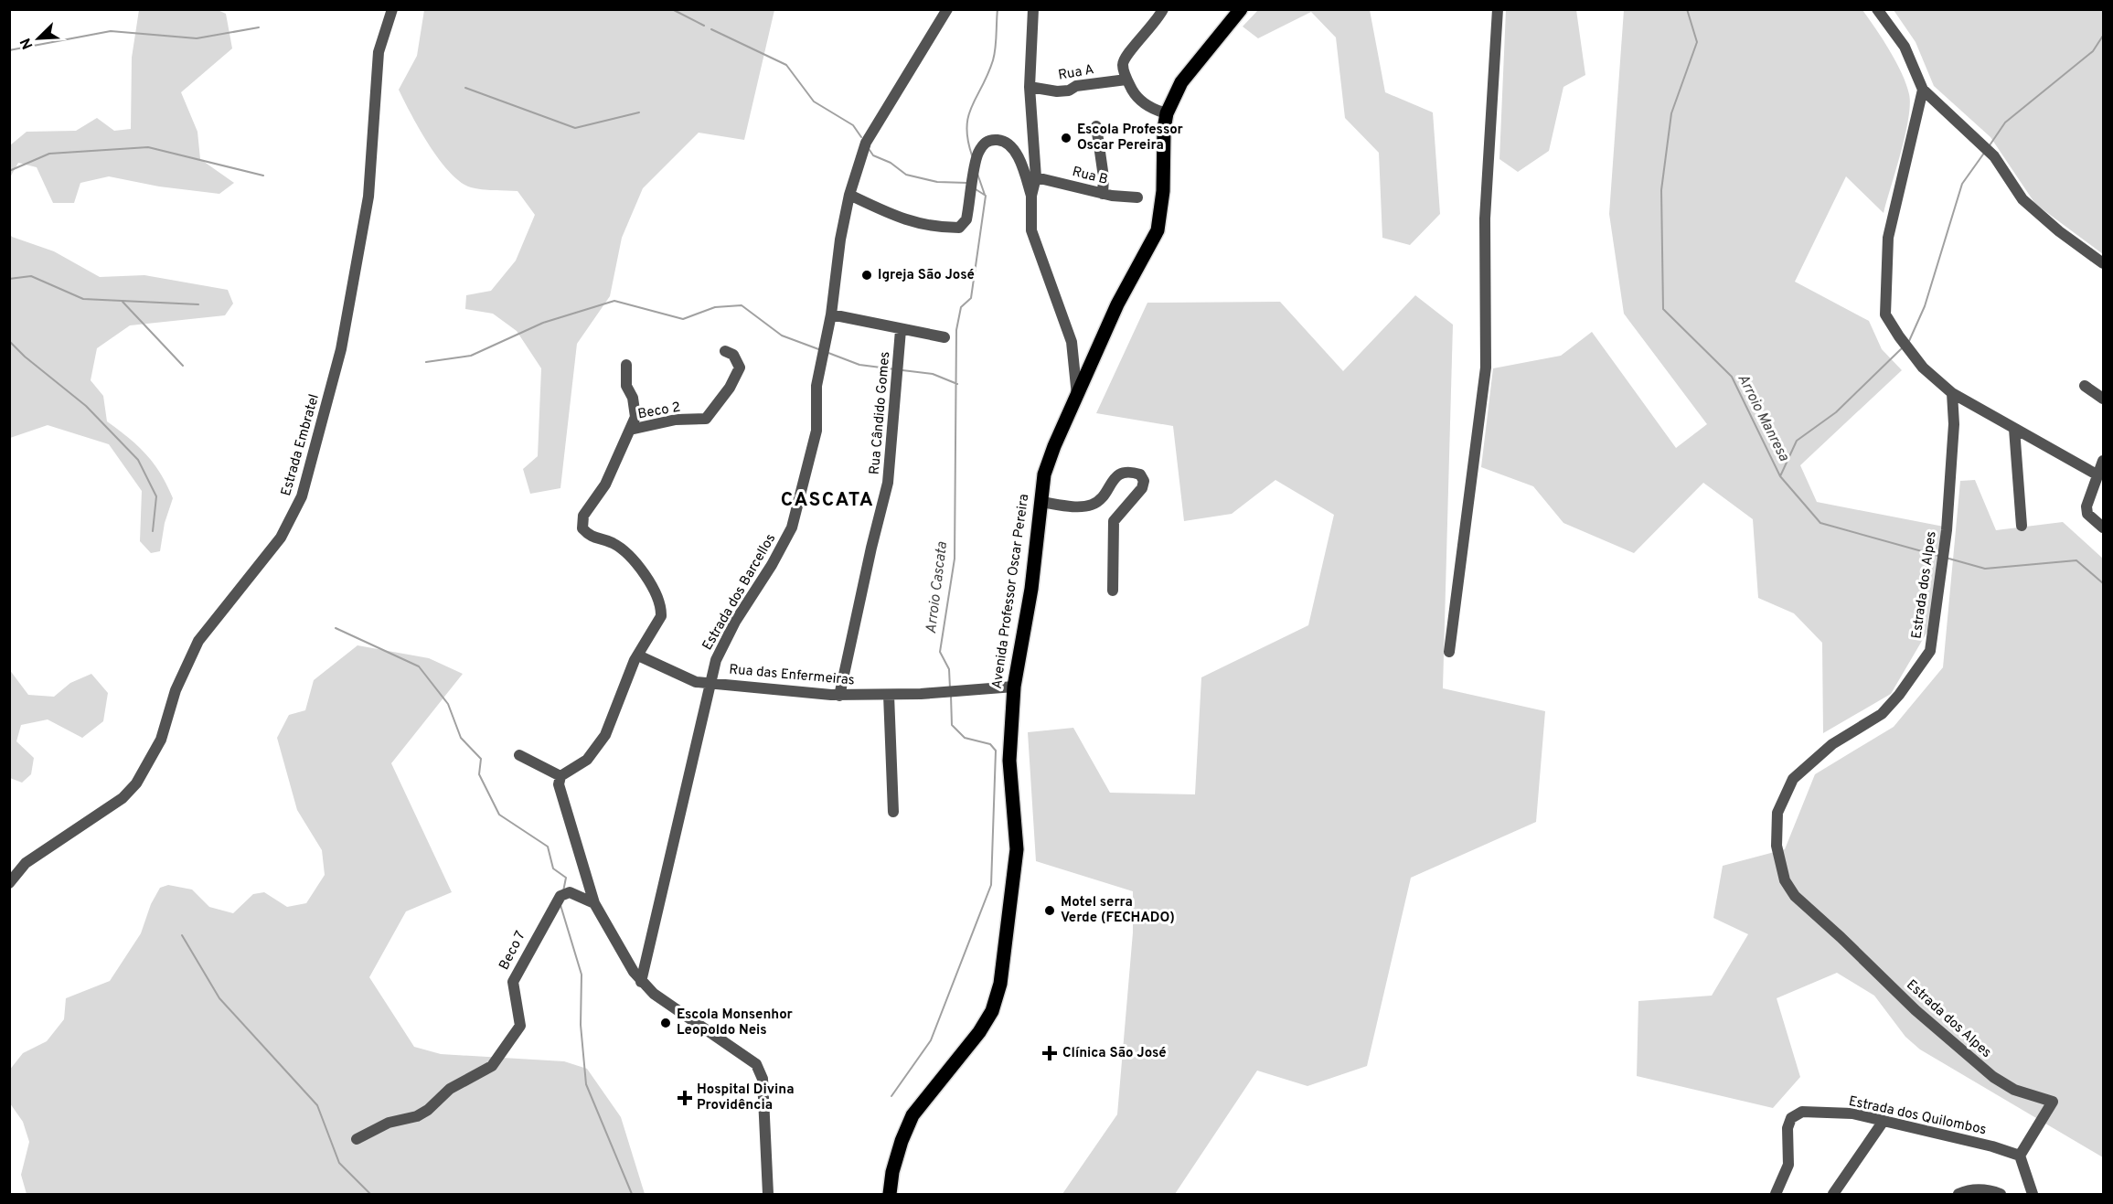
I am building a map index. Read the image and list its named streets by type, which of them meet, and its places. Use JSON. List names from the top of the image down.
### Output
{
  "streets": {
    "main road": ["Avenida Professor Oscar Pereira"],
    "street": [
      "Rua A",
      "Rua B",
      "Beco 2",
      "Rua Cândido Gomes",
      "Estrada Embratel",
      "Estrada dos Alpes",
      "Estrada dos Barcellos",
      "Rua das Enfermeiras",
      "Beco 7",
      "Estrada dos Quilombos"
    ]
  },
  "crossings": [
    ["Rua Cândido Gomes", "Rua das Enfermeiras"],
    ["Estrada dos Alpes", "Estrada dos Quilombos"],
    ["Avenida Professor Oscar Pereira", "Rua das Enfermeiras"],
    ["Estrada dos Barcellos", "Rua das Enfermeiras"]
  ],
  "districts": ["CASCATA"],
  "water": ["Arroio Manresa", "Arroio Cascata"],
  "places": {
    "other": [
      "Escola Professor Oscar Pereira",
      "Igreja São José",
      "Motel serra Verde (FECHADO)",
      "Escola Monsenhor Leopoldo Neis"
    ],
    "health": ["Clínica São José", "Hospital Divina Providência"]
  },
  "north": "bottom left"
}
